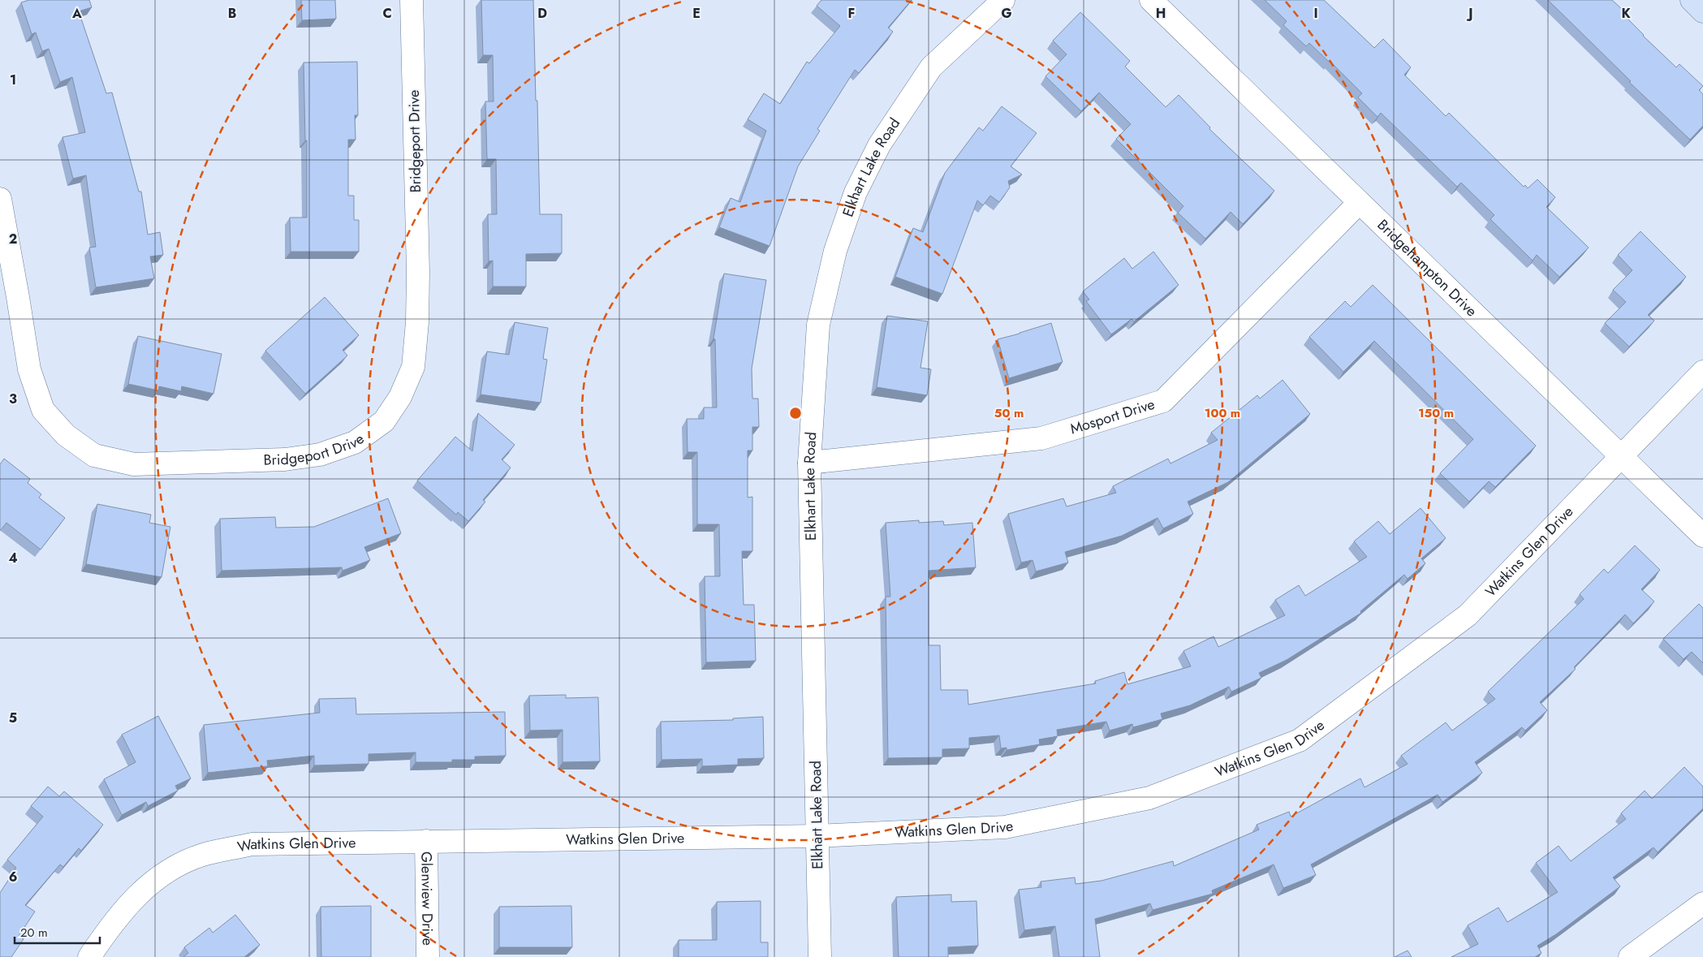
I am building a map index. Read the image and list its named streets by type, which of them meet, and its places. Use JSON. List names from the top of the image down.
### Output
{
  "streets": {
    "street": [
      "Bridgeport Drive",
      "Elkhart Lake Road",
      "Bridgehampton Drive",
      "Mosport Drive",
      "Watkins Glen Drive",
      "Glenview Drive"
    ]
  },
  "crossings": [
    ["Elkhart Lake Road", "Mosport Drive"],
    ["Elkhart Lake Road", "Watkins Glen Drive"],
    ["Bridgehampton Drive", "Mosport Drive"],
    ["Bridgehampton Drive", "Watkins Glen Drive"],
    ["Watkins Glen Drive", "Glenview Drive"]
  ],
  "scale_bar": "20 m",
  "grid": {
    "columns": [
      "A",
      "B",
      "C",
      "D",
      "E",
      "F",
      "G",
      "H",
      "I",
      "J",
      "K"
    ],
    "rows": [
      "1",
      "2",
      "3",
      "4",
      "5",
      "6"
    ]
  },
  "rings": ["50 m", "100 m", "150 m"]
}
